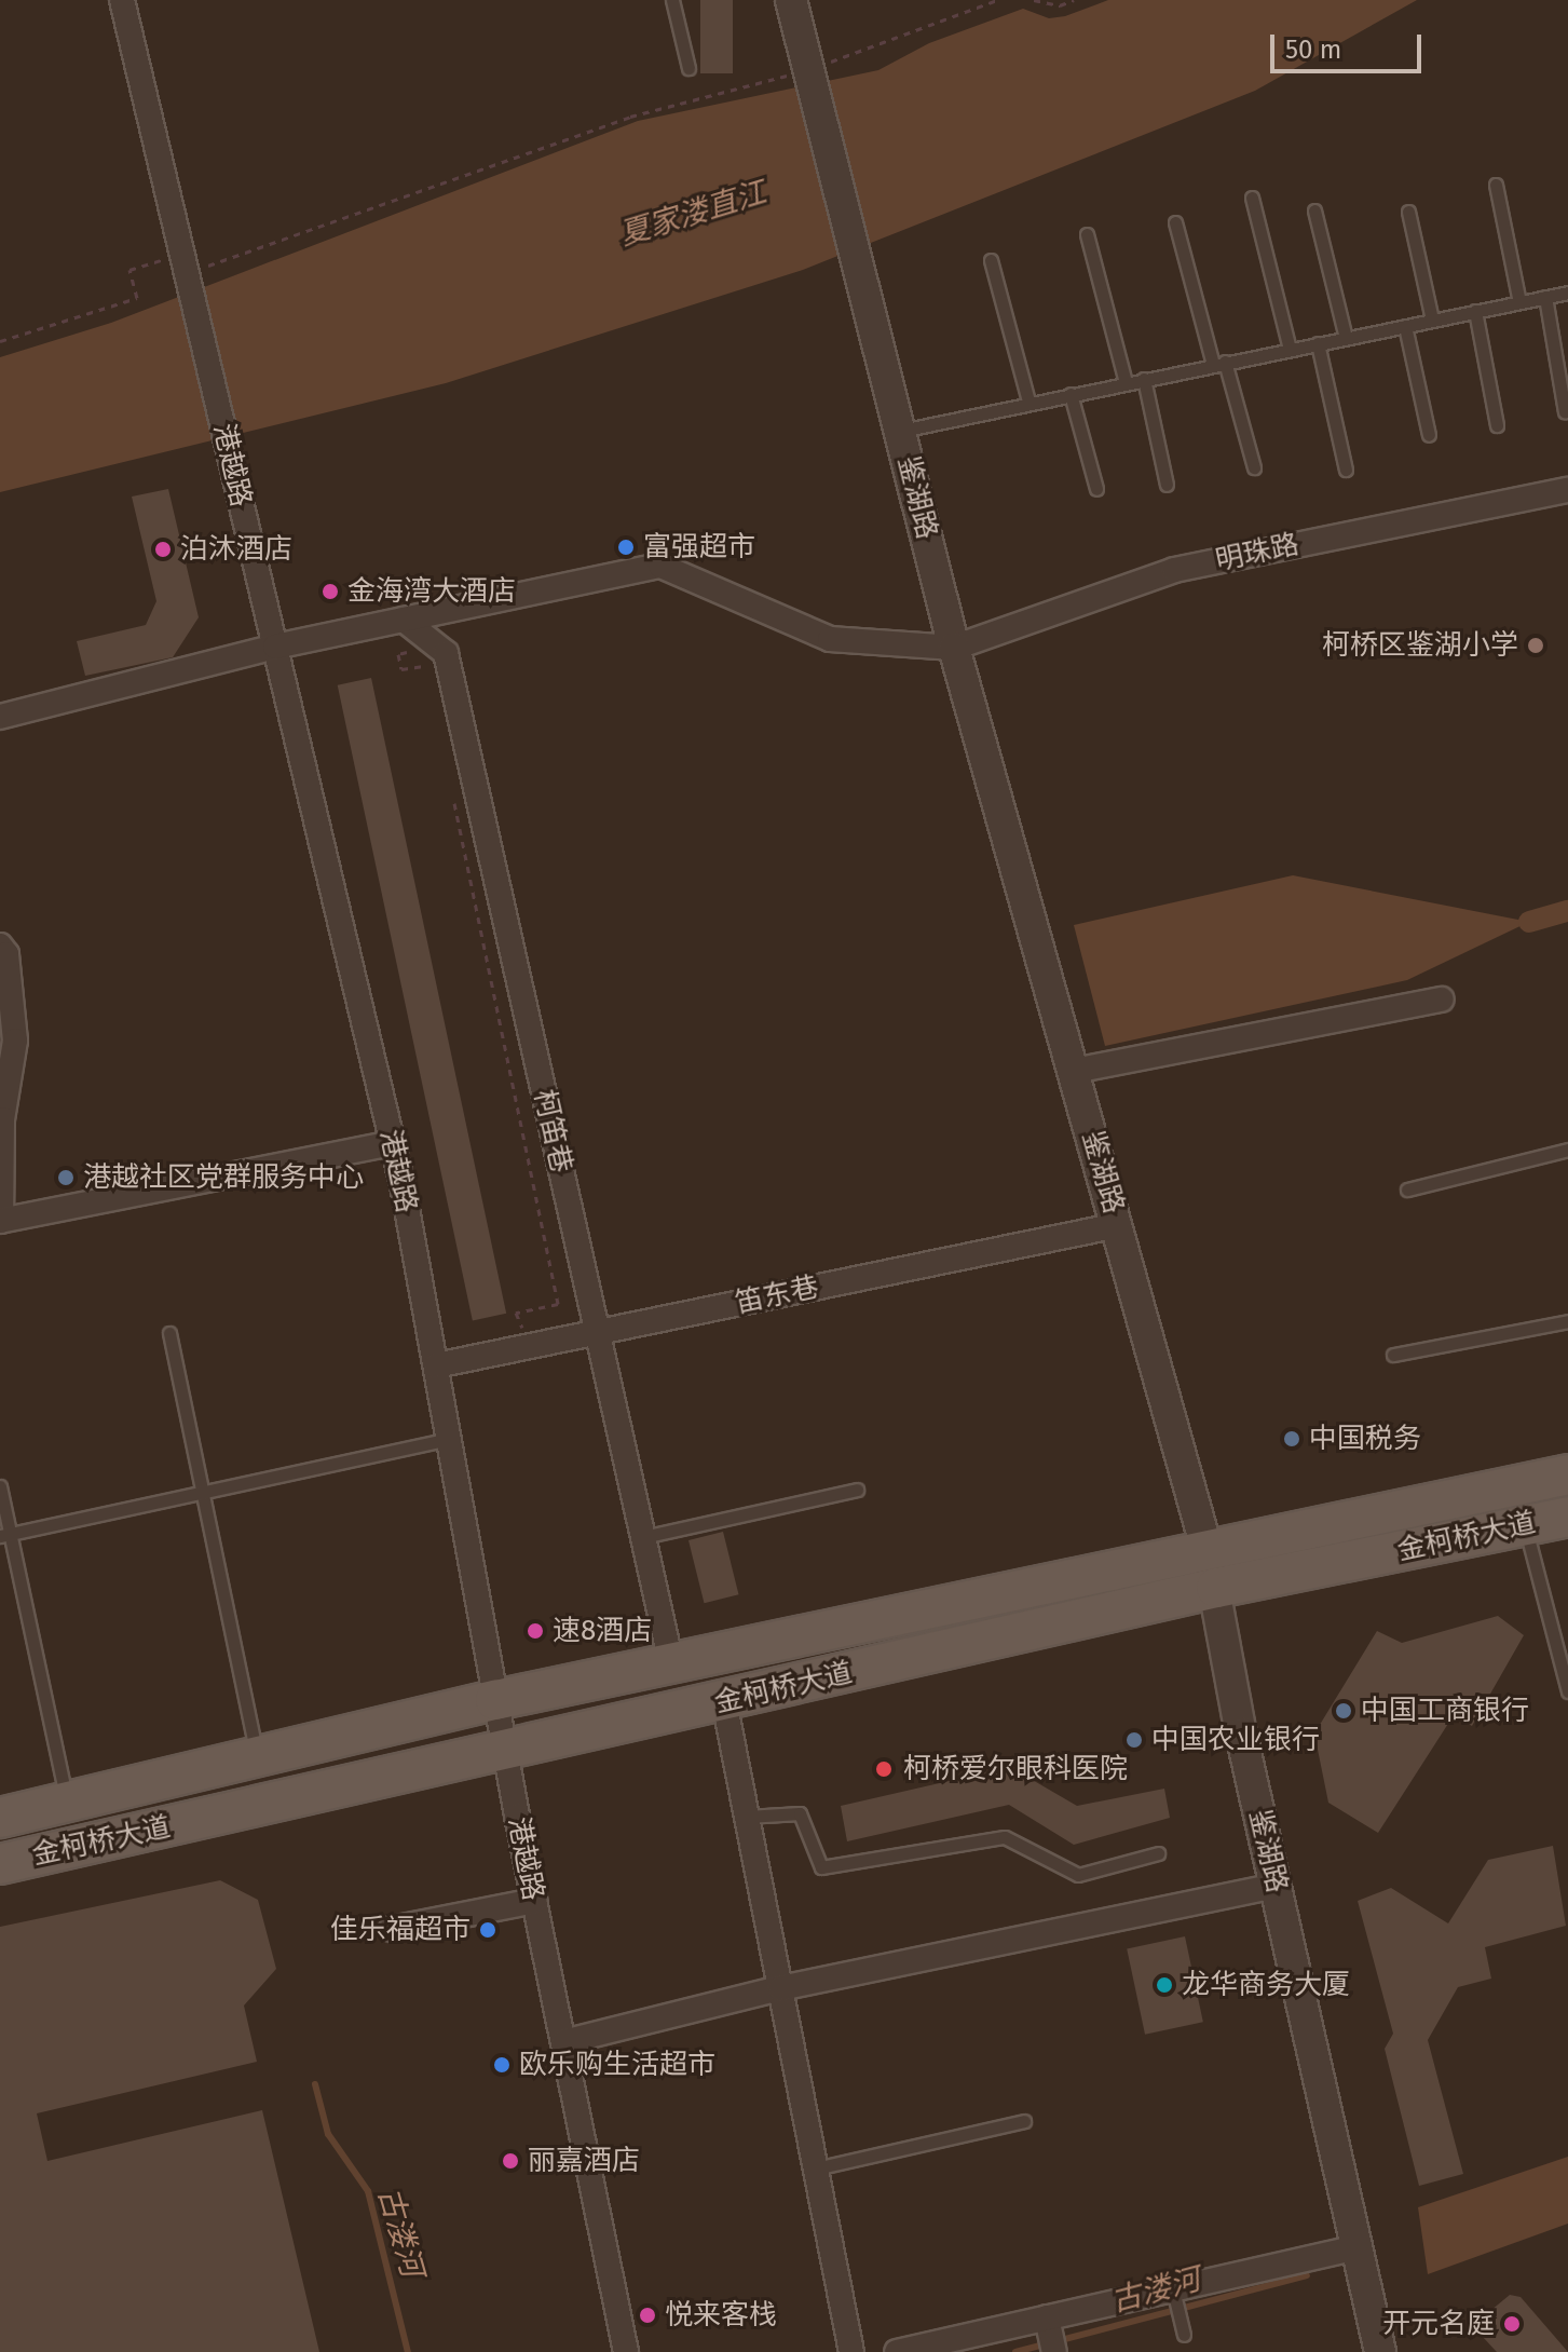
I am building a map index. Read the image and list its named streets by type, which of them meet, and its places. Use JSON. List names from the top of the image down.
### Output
{
  "streets": {
    "main road": ["金柯桥大道"],
    "street": [
      "港越路",
      "鉴湖路",
      "明珠路",
      "柯笛巷",
      "笛东巷"
    ]
  },
  "crossings": [
    ["港越路", "笛东巷"],
    ["港越路", "金柯桥大道"],
    ["鉴湖路", "明珠路"],
    ["鉴湖路", "笛东巷"],
    ["鉴湖路", "金柯桥大道"],
    ["柯笛巷", "笛东巷"],
    ["柯笛巷", "金柯桥大道"]
  ],
  "water": ["夏家溇直江", "古溇河"],
  "places": [
    "富强超市",
    "泊沐酒店",
    "金海湾大酒店",
    "柯桥区鉴湖小学",
    "港越社区党群服务中心",
    "中国税务",
    "速8酒店",
    "中国工商银行",
    "中国农业银行",
    "柯桥爱尔眼科医院",
    "佳乐福超市",
    "龙华商务大厦",
    "欧乐购生活超市",
    "丽嘉酒店",
    "悦来客栈",
    "开元名庭"
  ],
  "scale_bar": "50 m"
}
